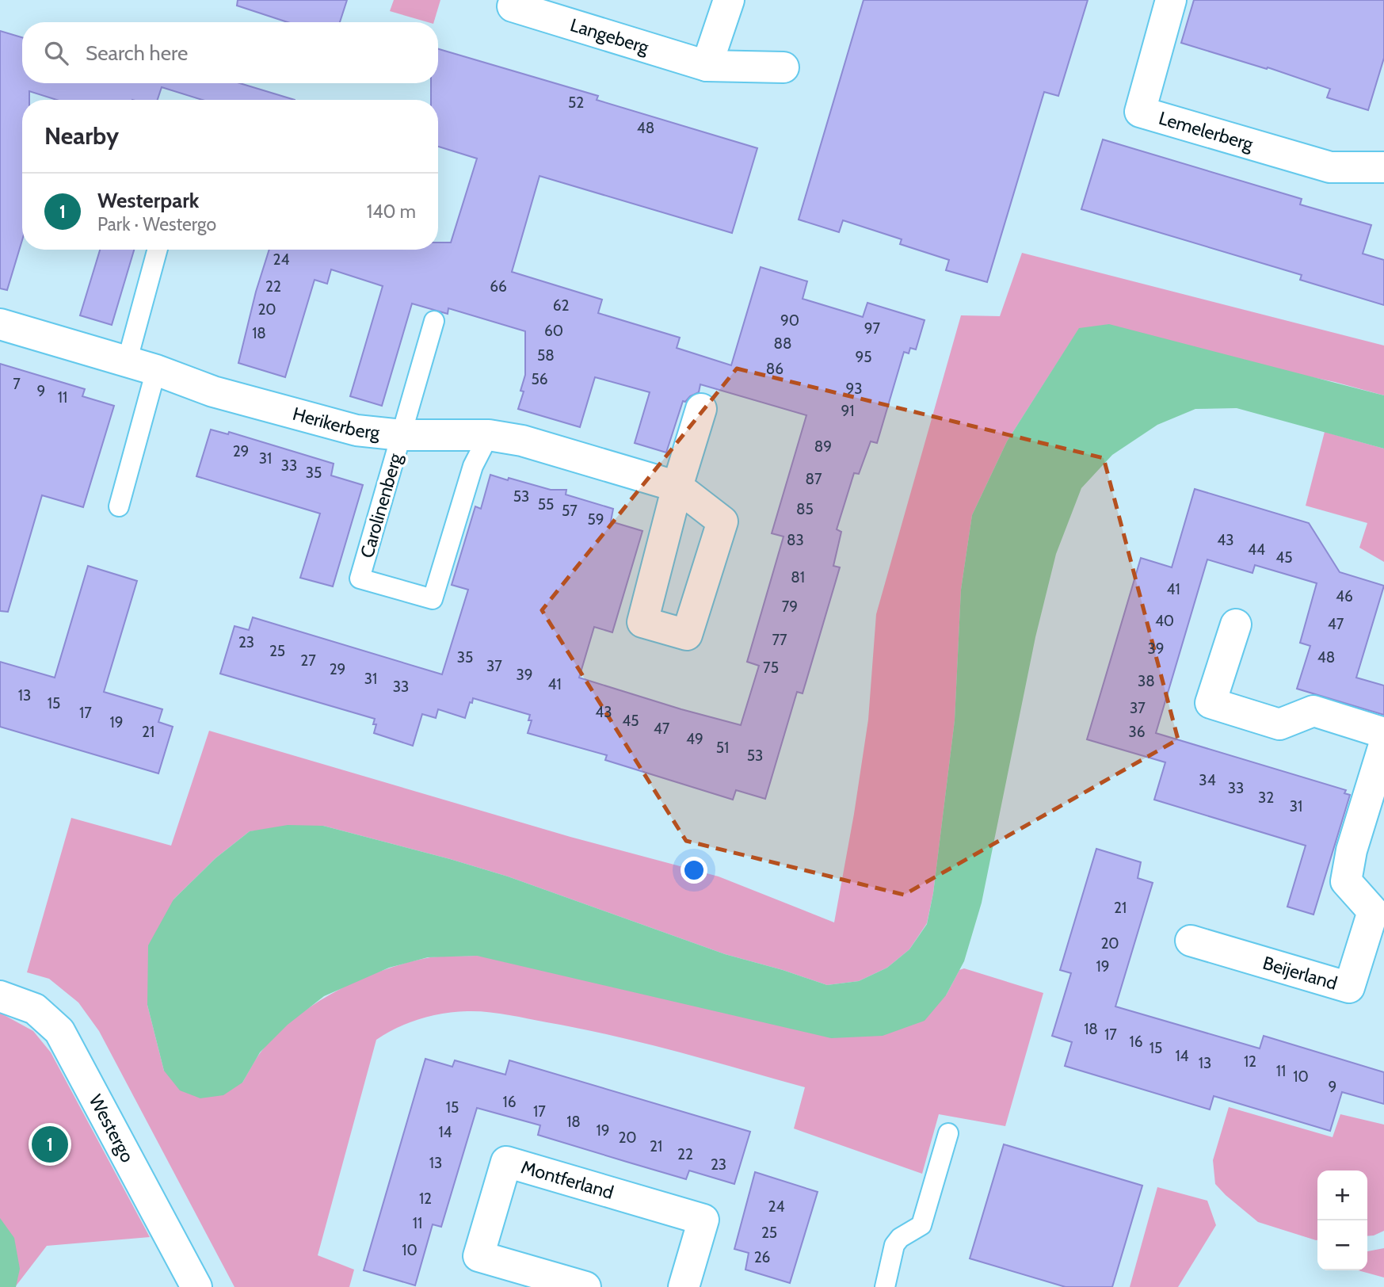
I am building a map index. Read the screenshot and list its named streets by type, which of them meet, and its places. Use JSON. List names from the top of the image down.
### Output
{
  "streets": {
    "street": [
      "Langeberg",
      "Lemelerberg",
      "Herikerberg",
      "Beijerland",
      "Westergo",
      "Montferland"
    ],
    "lane": ["Carolinenberg"]
  },
  "crossings": [
    ["Herikerberg", "Carolinenberg"]
  ],
  "house_numbers": [
    "52",
    "48",
    "24",
    "22",
    "66",
    "62",
    "20",
    "90",
    "97",
    "60",
    "18",
    "88",
    "58",
    "95",
    "86",
    "56",
    "7",
    "93",
    "9",
    "11",
    "91",
    "89",
    "29",
    "31",
    "33",
    "35",
    "87",
    "53",
    "55",
    "85",
    "57",
    "59",
    "83",
    "43",
    "44",
    "45",
    "81",
    "41",
    "46",
    "79",
    "40",
    "47",
    "77",
    "23",
    "39",
    "25",
    "35",
    "48",
    "27",
    "37",
    "75",
    "29",
    "39",
    "31",
    "38",
    "41",
    "33",
    "13",
    "15",
    "37",
    "43",
    "17",
    "45",
    "19",
    "47",
    "21",
    "36",
    "49",
    "51",
    "53",
    "34",
    "33",
    "32",
    "31",
    "21",
    "20",
    "19",
    "18",
    "17",
    "16",
    "15",
    "14",
    "12",
    "13",
    "11",
    "10",
    "9",
    "16",
    "15",
    "17",
    "18",
    "19",
    "14",
    "20",
    "21",
    "22",
    "13",
    "23",
    "12",
    "24",
    "11",
    "25",
    "10",
    "26"
  ],
  "page": {
    "search": "Search here",
    "heading": "Nearby",
    "list": [
      {
        "mark": "1",
        "name": "Westerpark",
        "note": "Park · Westergo",
        "value": "140 m"
      }
    ],
    "pins": "1",
    "map_buttons": ["+", "−"]
  }
}
